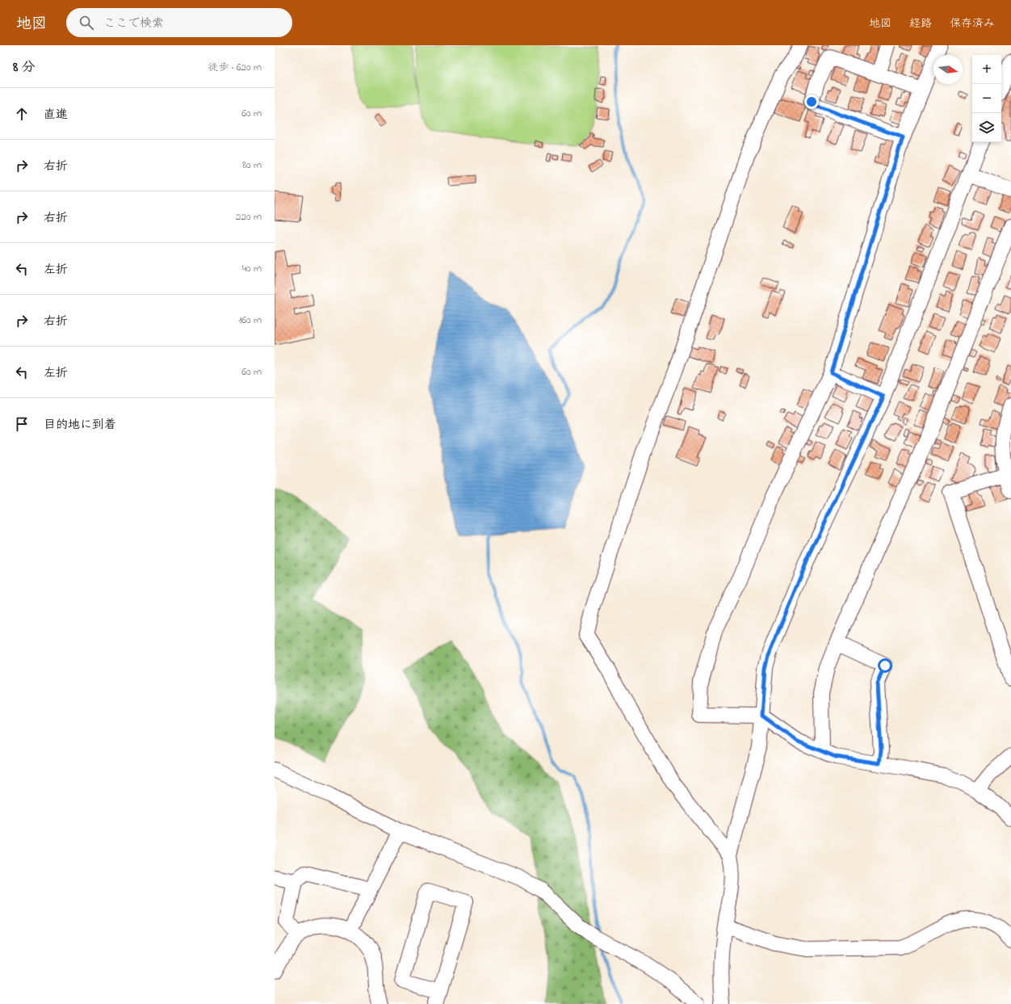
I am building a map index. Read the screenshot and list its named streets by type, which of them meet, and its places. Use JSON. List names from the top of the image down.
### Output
{
  "north": "right",
  "page": {
    "header": "地図",
    "search": "ここで検索",
    "nav": ["地図", "経路", "保存済み"],
    "heading": ["8 分", "徒歩 · 620 m"],
    "map_buttons": ["+", "−"],
    "list": [
      ["直進", "60 m"],
      ["右折", "80 m"],
      ["右折", "220 m"],
      ["左折", "40 m"],
      ["右折", "160 m"],
      ["左折", "60 m"],
      "目的地に到着"
    ]
  }
}
